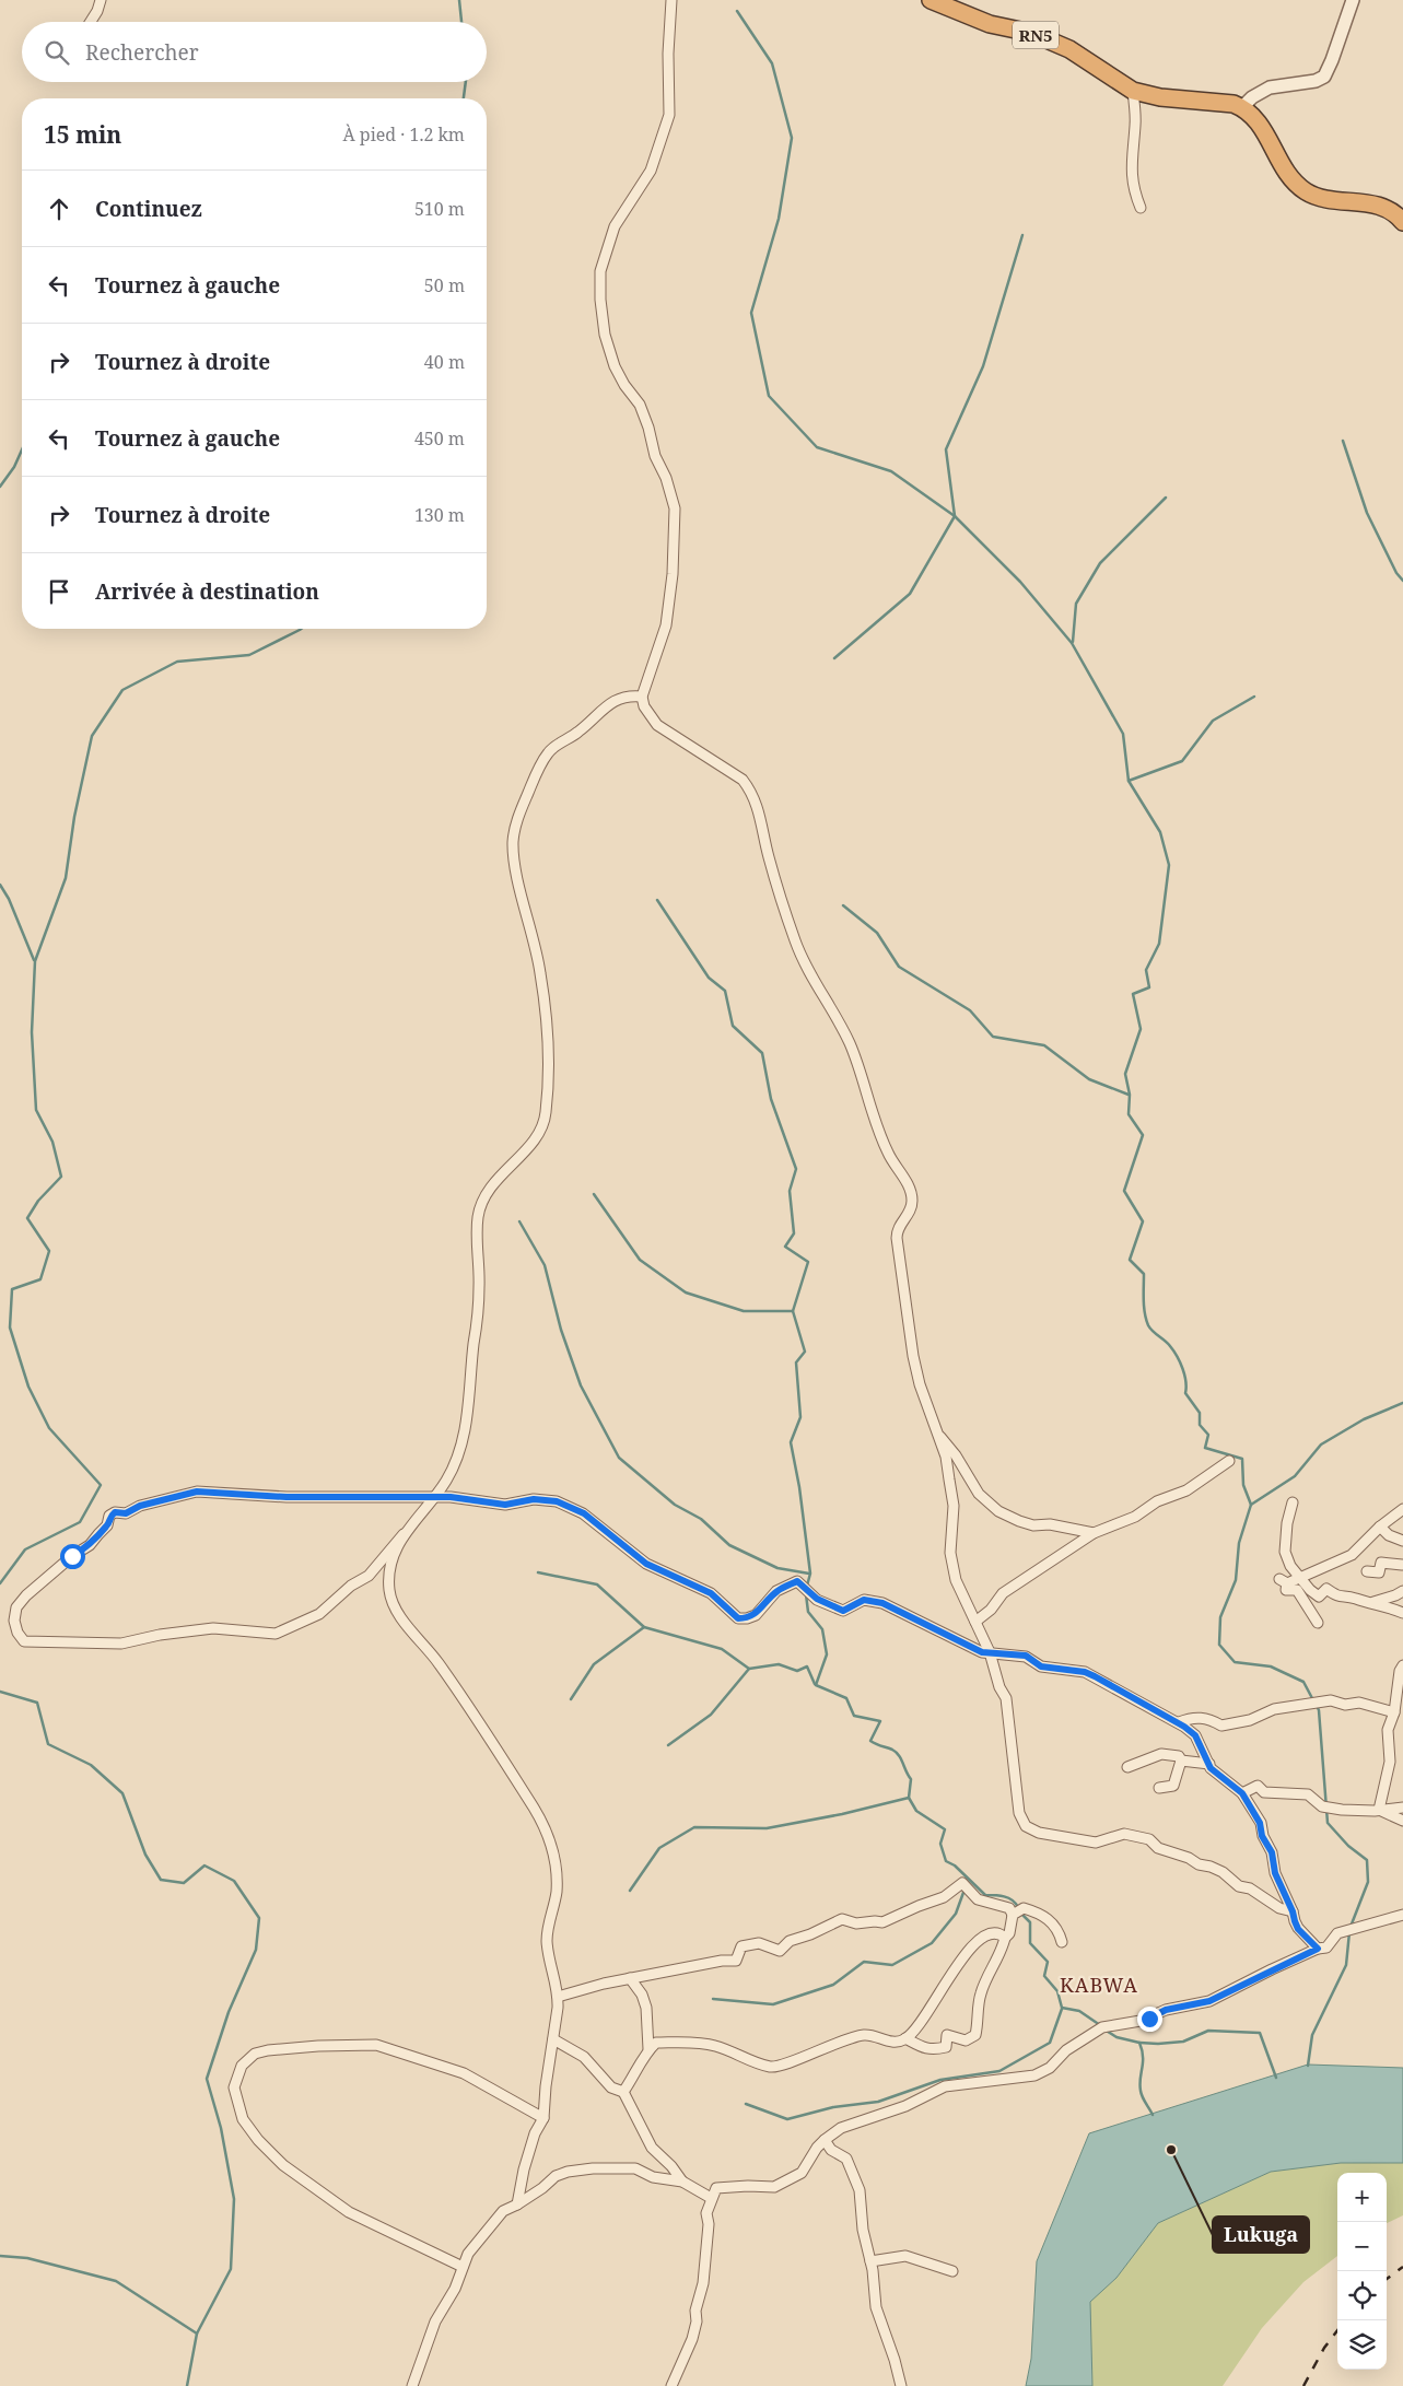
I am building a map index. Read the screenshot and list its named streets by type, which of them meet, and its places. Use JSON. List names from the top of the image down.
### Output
{
  "streets": {
    "highway": ["RN5"]
  },
  "districts": ["KABWA"],
  "places": ["Lukuga"],
  "page": {
    "search": "Rechercher",
    "heading": ["15 min", "À pied · 1.2 km"],
    "list": [
      ["Continuez", "510 m"],
      ["Tournez à gauche", "50 m"],
      ["Tournez à droite", "40 m"],
      ["Tournez à gauche", "450 m"],
      ["Tournez à droite", "130 m"],
      "Arrivée à destination"
    ],
    "map_buttons": ["+", "−"]
  }
}
